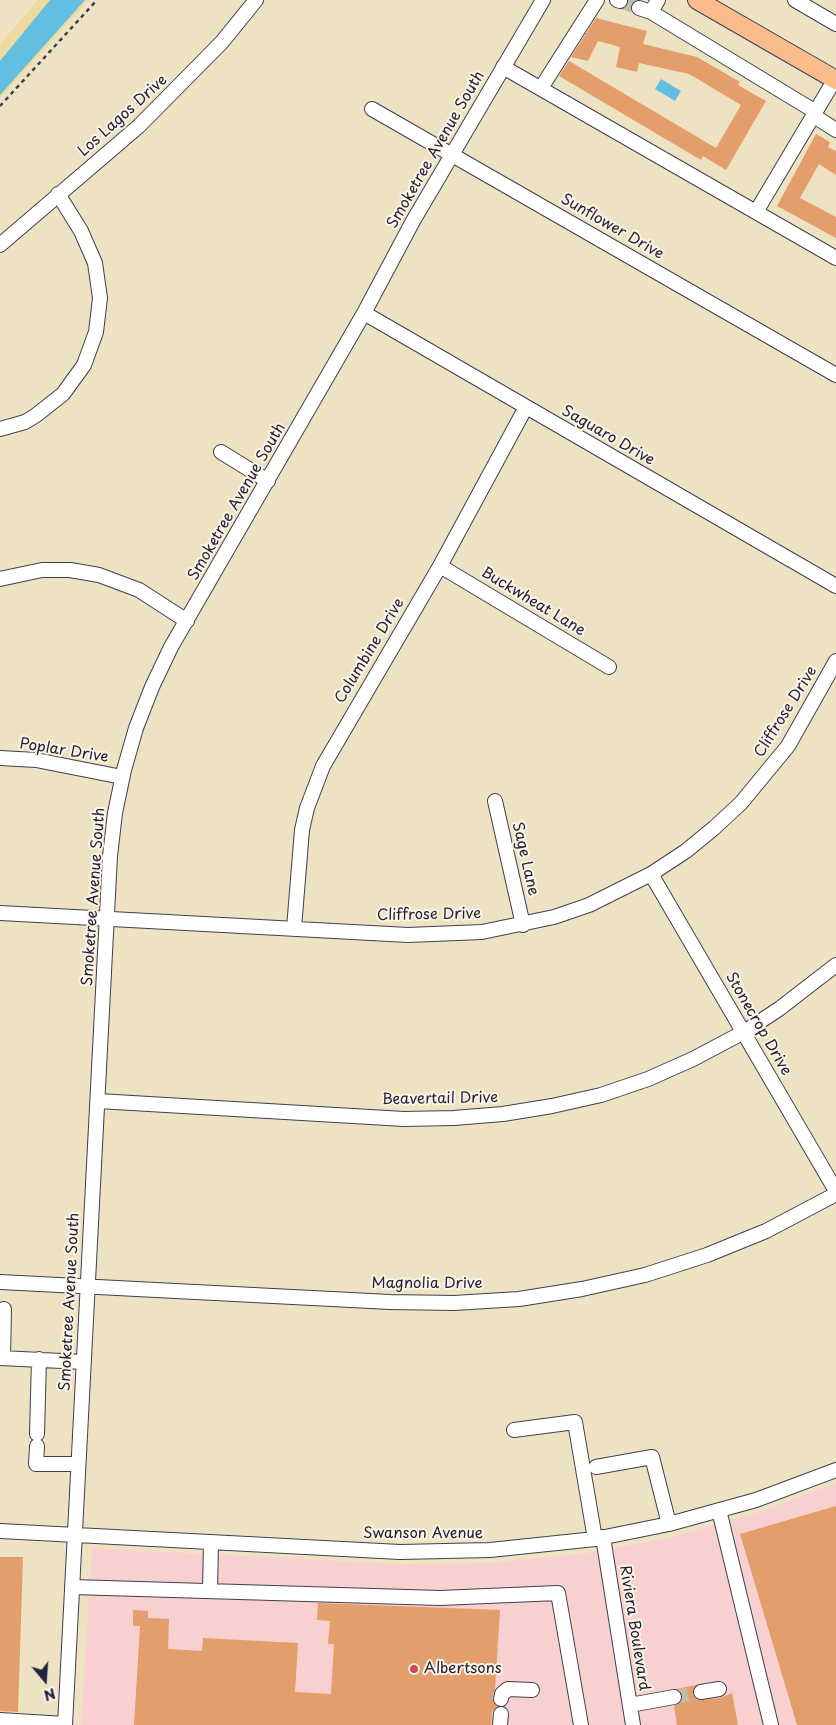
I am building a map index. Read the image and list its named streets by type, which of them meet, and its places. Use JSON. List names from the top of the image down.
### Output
{
  "streets": {
    "street": [
      "Los Lagos Drive",
      "Smoketree Avenue South",
      "Sunflower Drive",
      "Saguaro Drive",
      "Buckwheat Lane",
      "Columbine Drive",
      "Cliffrose Drive",
      "Poplar Drive",
      "Sage Lane",
      "Stonecrop Drive",
      "Beavertail Drive",
      "Magnolia Drive",
      "Swanson Avenue",
      "Riviera Boulevard"
    ]
  },
  "crossings": [
    ["Smoketree Avenue South", "Sunflower Drive"],
    ["Smoketree Avenue South", "Saguaro Drive"],
    ["Smoketree Avenue South", "Cliffrose Drive"],
    ["Smoketree Avenue South", "Poplar Drive"],
    ["Smoketree Avenue South", "Beavertail Drive"],
    ["Smoketree Avenue South", "Magnolia Drive"],
    ["Smoketree Avenue South", "Swanson Avenue"],
    ["Saguaro Drive", "Columbine Drive"],
    ["Buckwheat Lane", "Columbine Drive"],
    ["Columbine Drive", "Cliffrose Drive"],
    ["Cliffrose Drive", "Sage Lane"],
    ["Cliffrose Drive", "Stonecrop Drive"],
    ["Stonecrop Drive", "Beavertail Drive"],
    ["Stonecrop Drive", "Magnolia Drive"],
    ["Swanson Avenue", "Riviera Boulevard"]
  ],
  "places": ["Albertsons"],
  "north": "bottom"
}
